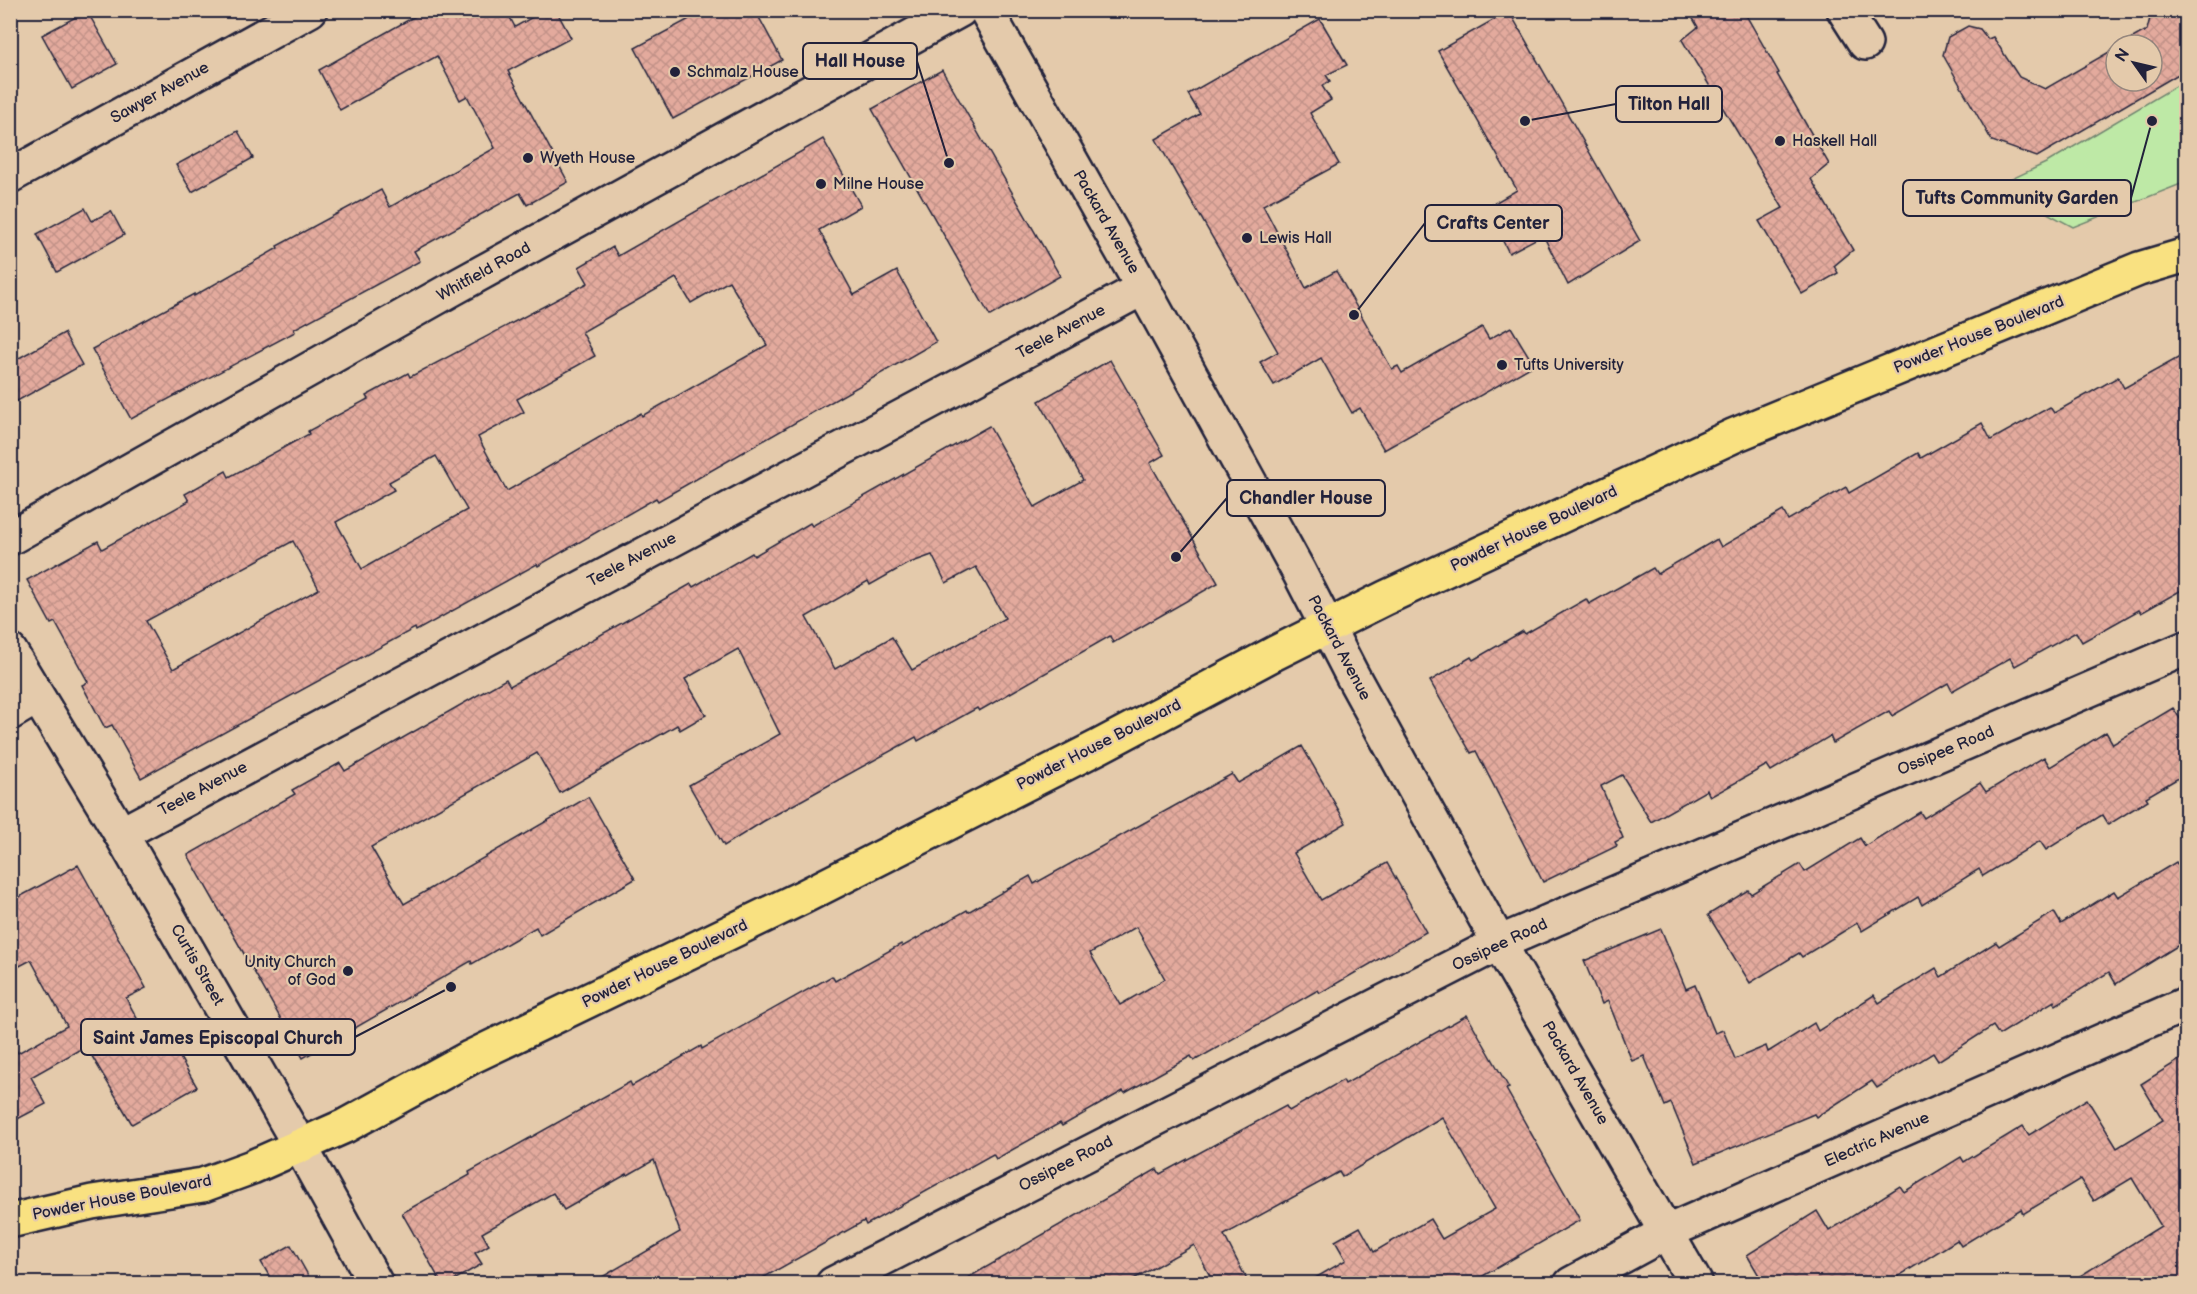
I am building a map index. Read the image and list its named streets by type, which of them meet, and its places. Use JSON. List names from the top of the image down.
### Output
{
  "streets": {
    "main road": ["Powder House Boulevard"],
    "street": [
      "Sawyer Avenue",
      "Packard Avenue",
      "Whitfield Road",
      "Teele Avenue",
      "Ossipee Road",
      "Curtis Street",
      "Electric Avenue"
    ]
  },
  "crossings": [
    ["Packard Avenue", "Teele Avenue"],
    ["Packard Avenue", "Powder House Boulevard"],
    ["Packard Avenue", "Ossipee Road"],
    ["Packard Avenue", "Electric Avenue"],
    ["Teele Avenue", "Curtis Street"],
    ["Powder House Boulevard", "Curtis Street"]
  ],
  "places": [
    "Schmalz House",
    "Tilton Hall",
    "Tufts Community Garden",
    "Haskell Hall",
    "Wyeth House",
    "Hall House",
    "Milne House",
    "Lewis Hall",
    "Crafts Center",
    "Tufts University",
    "Chandler House",
    "Unity Church of God",
    "Saint James Episcopal Church"
  ],
  "north": "top left"
}
